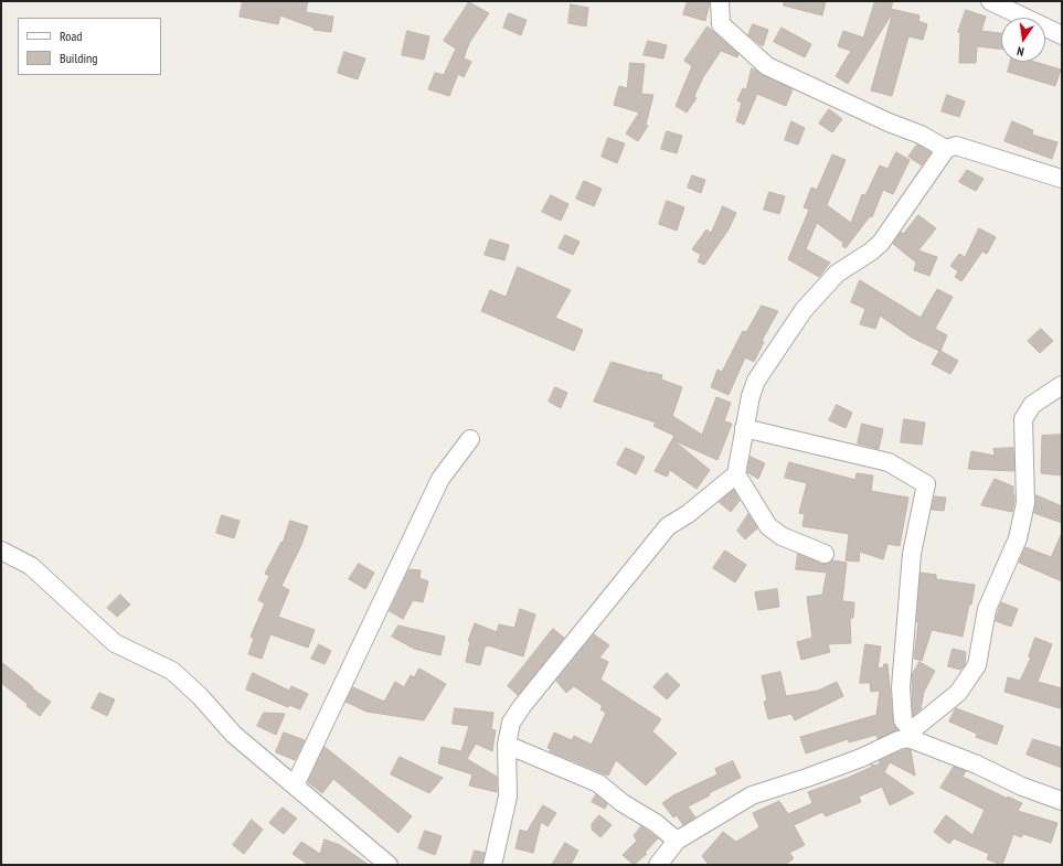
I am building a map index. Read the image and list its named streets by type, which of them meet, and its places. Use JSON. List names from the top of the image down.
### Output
{
  "legend": ["Road", "Building"],
  "north": "bottom"
}
